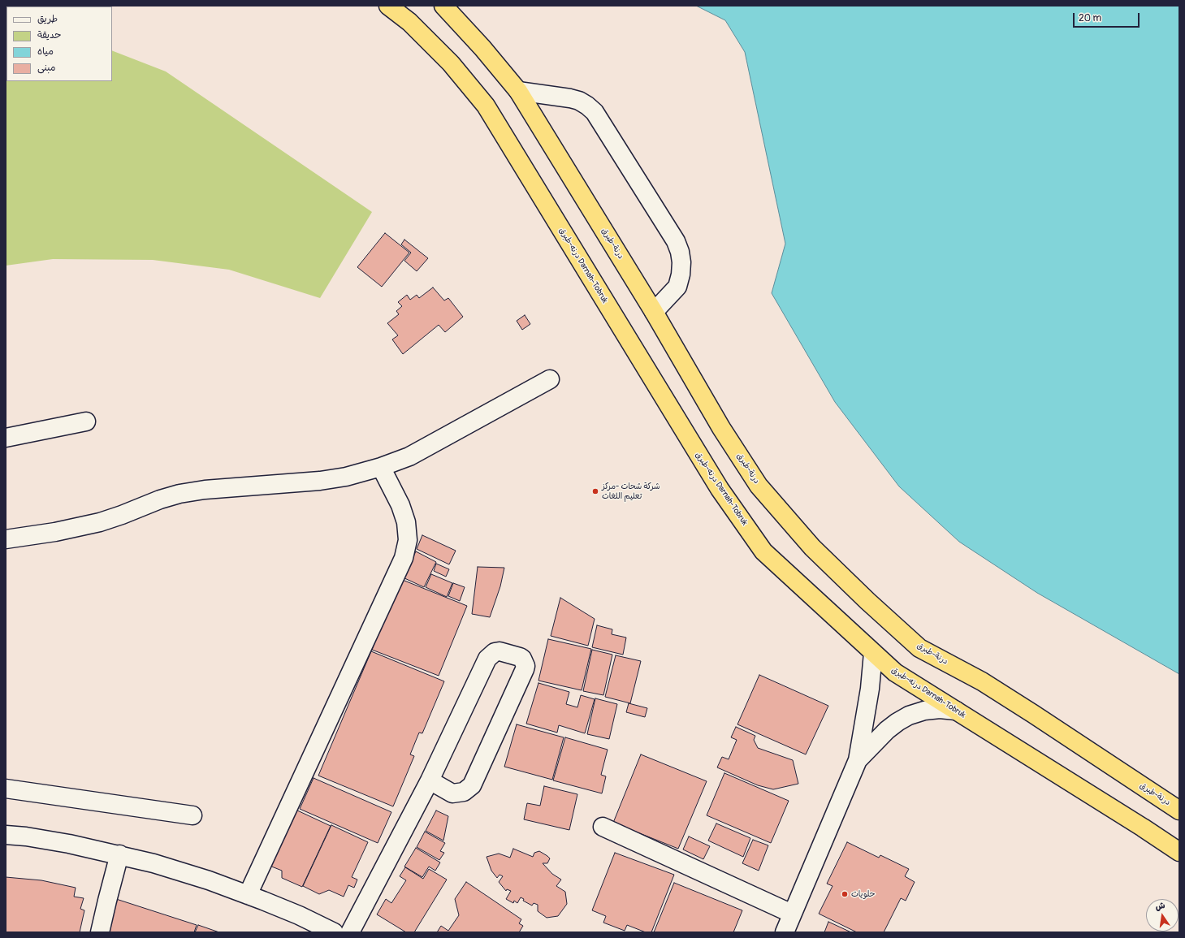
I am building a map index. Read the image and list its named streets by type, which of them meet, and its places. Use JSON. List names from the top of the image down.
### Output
{
  "streets": {
    "highway": ["درنة-طبرق", "درنه-طبرق Darnah-Tobruk"]
  },
  "places": ["شركة شحات -مركز تعليم اللغات", "حلويات"],
  "legend": [
    "طريق",
    "حديقة",
    "مياه",
    "مبنى"
  ],
  "scale_bar": "20 m",
  "north": "top"
}
